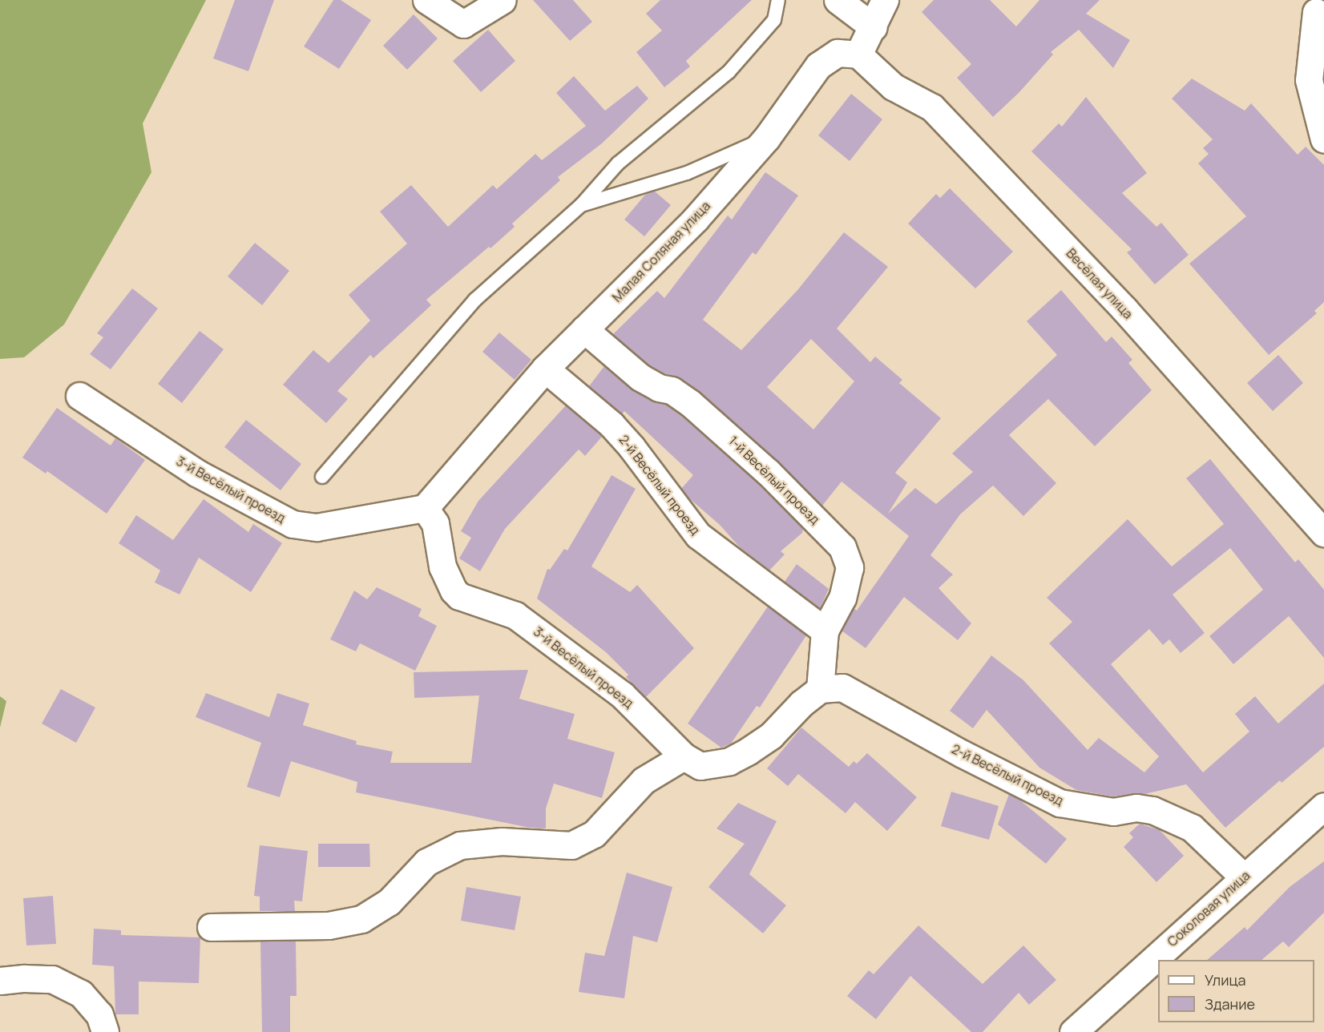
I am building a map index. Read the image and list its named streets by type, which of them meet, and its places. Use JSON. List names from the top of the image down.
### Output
{
  "streets": {
    "street": [
      "Малая Соляная улица",
      "Весёлая улица",
      "1-й Весёлый проезд",
      "2-й Весёлый проезд",
      "3-й Весёлый проезд",
      "Соколовая улица"
    ]
  },
  "crossings": [
    ["Малая Соляная улица", "Весёлая улица"],
    ["Малая Соляная улица", "1-й Весёлый проезд"],
    ["Малая Соляная улица", "2-й Весёлый проезд"],
    ["Малая Соляная улица", "3-й Весёлый проезд"],
    ["1-й Весёлый проезд", "2-й Весёлый проезд"],
    ["2-й Весёлый проезд", "Соколовая улица"]
  ],
  "legend": ["Улица", "Здание"]
}
